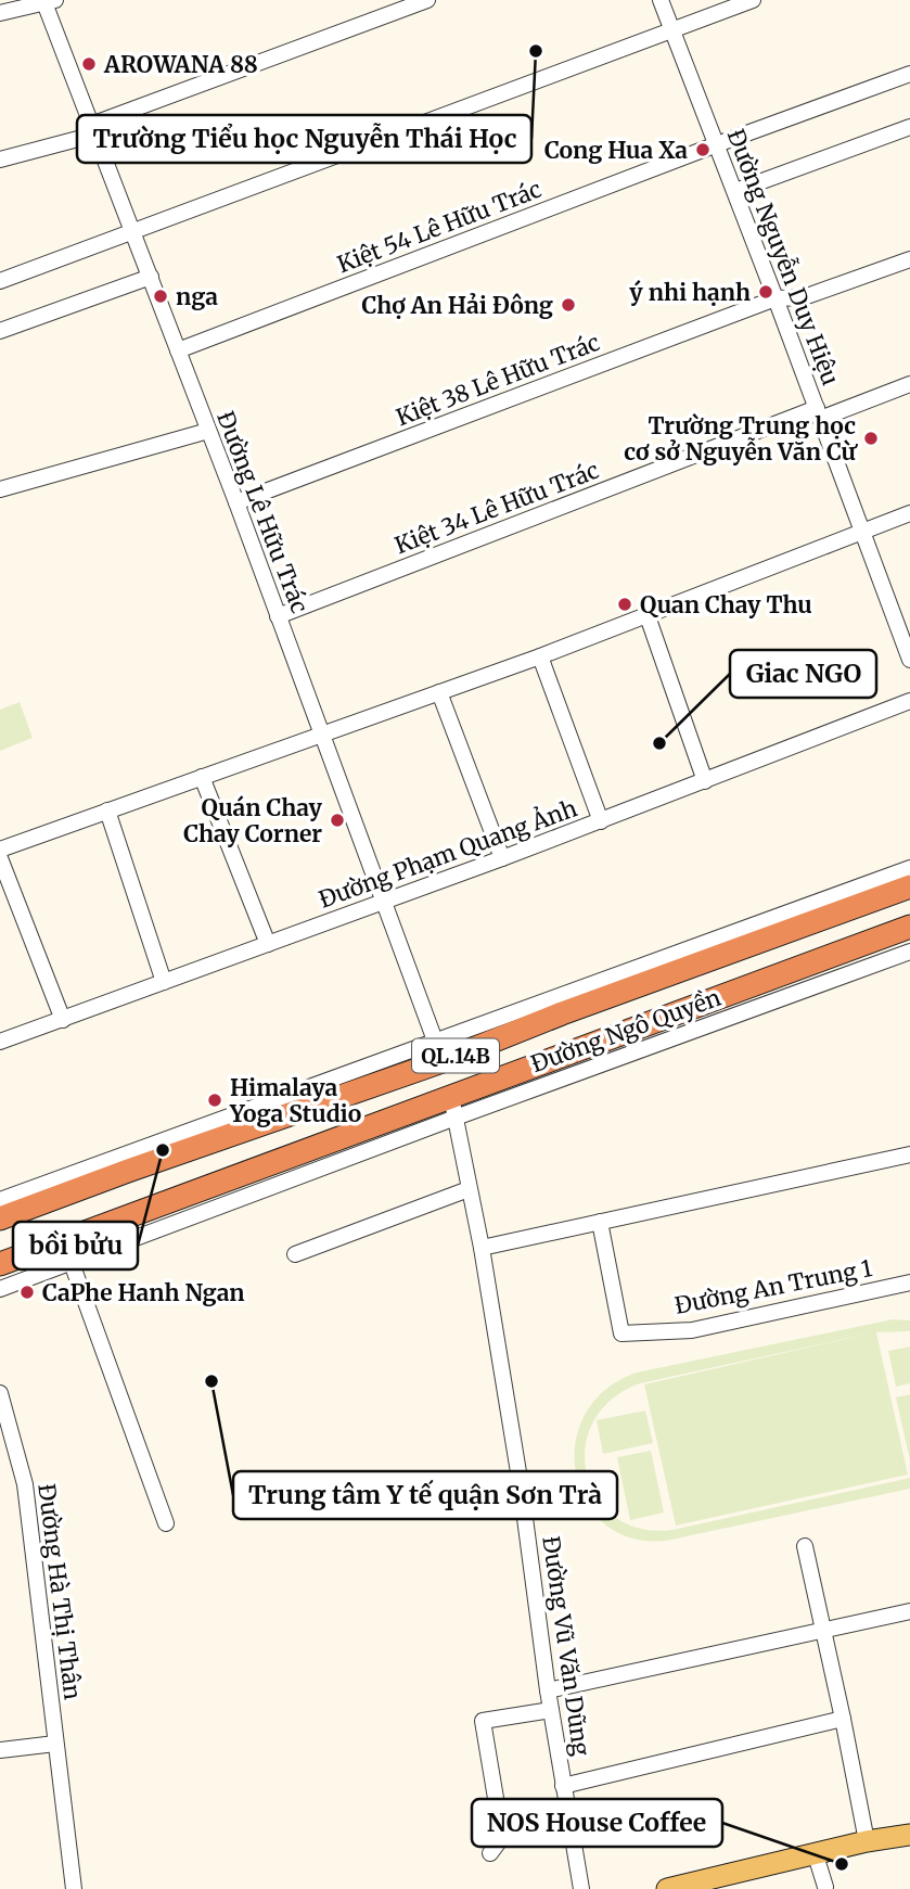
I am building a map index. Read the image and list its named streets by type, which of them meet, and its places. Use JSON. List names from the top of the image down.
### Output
{
  "streets": {
    "highway": ["Đường Ngô Quyền", "QL.14B"],
    "street": [
      "Kiệt 54 Lê Hữu Trác",
      "Đường Nguyễn Duy Hiệu",
      "Kiệt 38 Lê Hữu Trác",
      "Kiệt 34 Lê Hữu Trác",
      "Đường Lê Hữu Trác",
      "Đường Phạm Quang Ảnh",
      "Đường An Trung 1",
      "Đường Hà Thị Thân",
      "Đường Vũ Văn Dũng"
    ]
  },
  "crossings": [
    ["Kiệt 54 Lê Hữu Trác", "Đường Nguyễn Duy Hiệu"],
    ["Kiệt 54 Lê Hữu Trác", "Đường Lê Hữu Trác"],
    ["Đường Nguyễn Duy Hiệu", "Kiệt 38 Lê Hữu Trác"],
    ["Đường Nguyễn Duy Hiệu", "Kiệt 34 Lê Hữu Trác"],
    ["Kiệt 38 Lê Hữu Trác", "Đường Lê Hữu Trác"],
    ["Kiệt 34 Lê Hữu Trác", "Đường Lê Hữu Trác"],
    ["Đường Lê Hữu Trác", "Đường Phạm Quang Ảnh"],
    ["Đường Lê Hữu Trác", "Đường Ngô Quyền"],
    ["Đường Ngô Quyền", "Đường Vũ Văn Dũng"]
  ],
  "places": [
    "Trường Tiểu học Nguyễn Thái Học",
    "AROWANA 88",
    "Cong Hua Xa",
    "ý nhi hạnh",
    "nga",
    "Chợ An Hải Đông",
    "Trường Trung học cơ sở Nguyễn Văn Cừ",
    "Quan Chay Thu",
    "Giac NGO",
    "Quán Chay Chay Corner",
    "Himalaya Yoga Studio",
    "bồi bửu",
    "CaPhe Hanh Ngan",
    "Trung tâm Y tế quận Sơn Trà",
    "NOS House Coffee"
  ]
}
